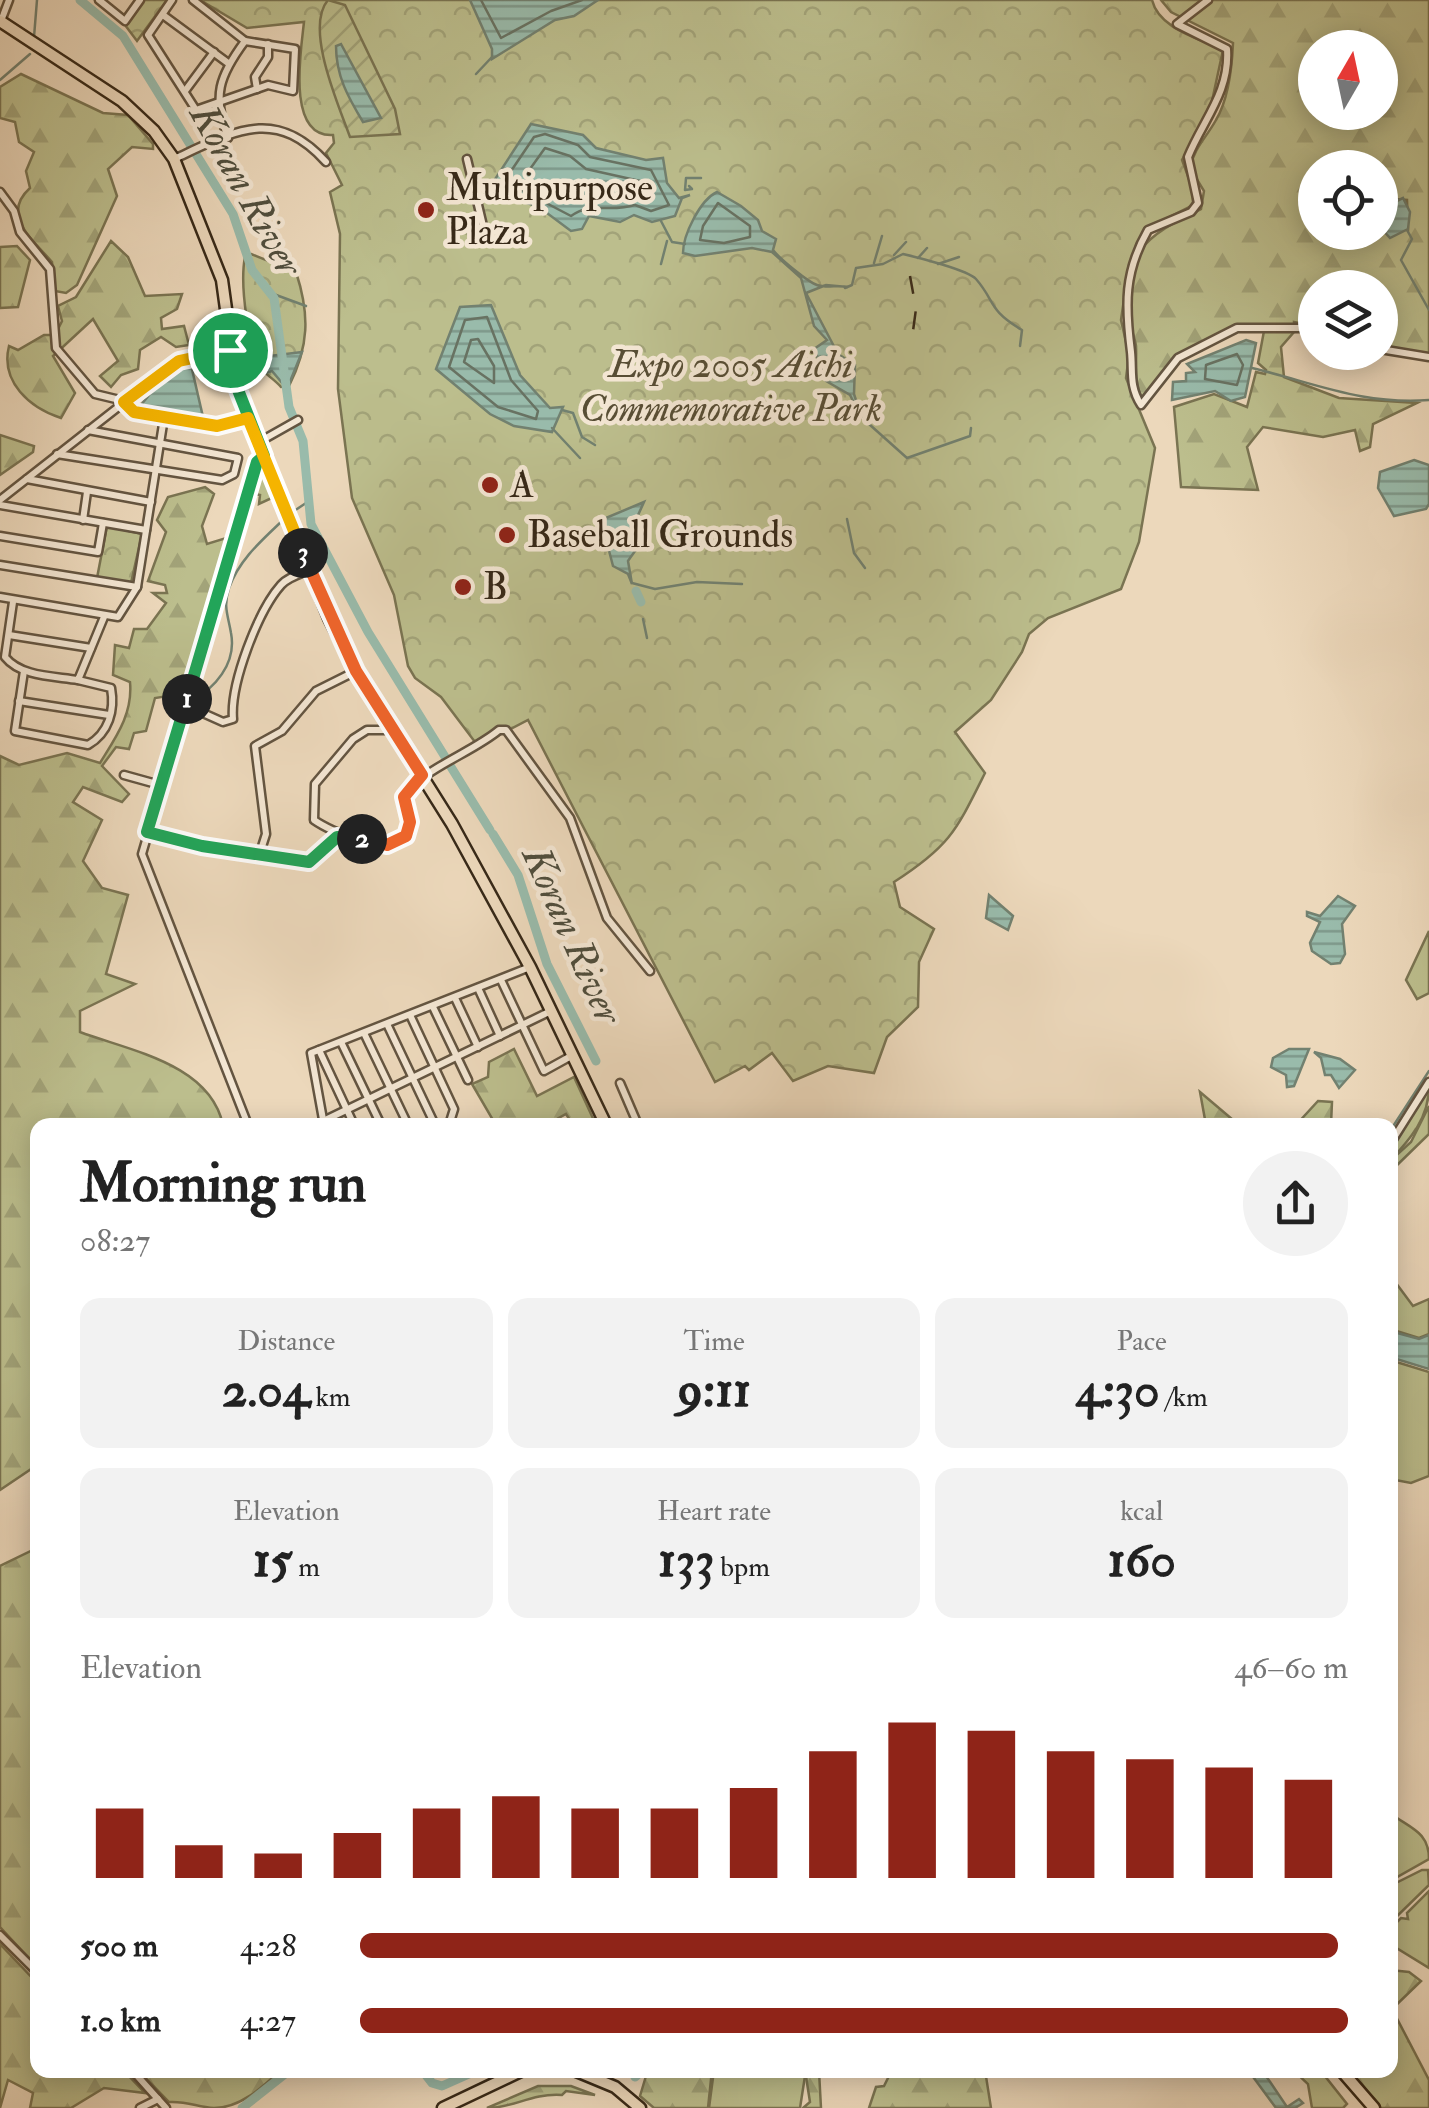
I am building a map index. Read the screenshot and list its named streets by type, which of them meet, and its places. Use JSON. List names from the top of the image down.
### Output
{
  "water": ["Koran River"],
  "parks": ["Expo 2005 Aichi Commemorative Park"],
  "places": [
    "Multipurpose Plaza",
    "A",
    "Baseball Grounds",
    "B"
  ],
  "north": "top",
  "page": {
    "pins": ["3", "1", "2"],
    "heading": ["Morning run", "08:27"],
    "stats": [
      ["Distance", "2.04 km"],
      ["Time", "9:11"],
      ["Pace", "4:30 /km"],
      ["Elevation", "15 m"],
      ["Heart rate", "133 bpm"],
      ["kcal", "160"]
    ],
    "chart": ["Elevation", "46–60 m"],
    "list": [
      {
        "name": "500 m",
        "note": "4:28"
      },
      {
        "name": "1.0 km",
        "note": "4:27"
      }
    ]
  }
}
